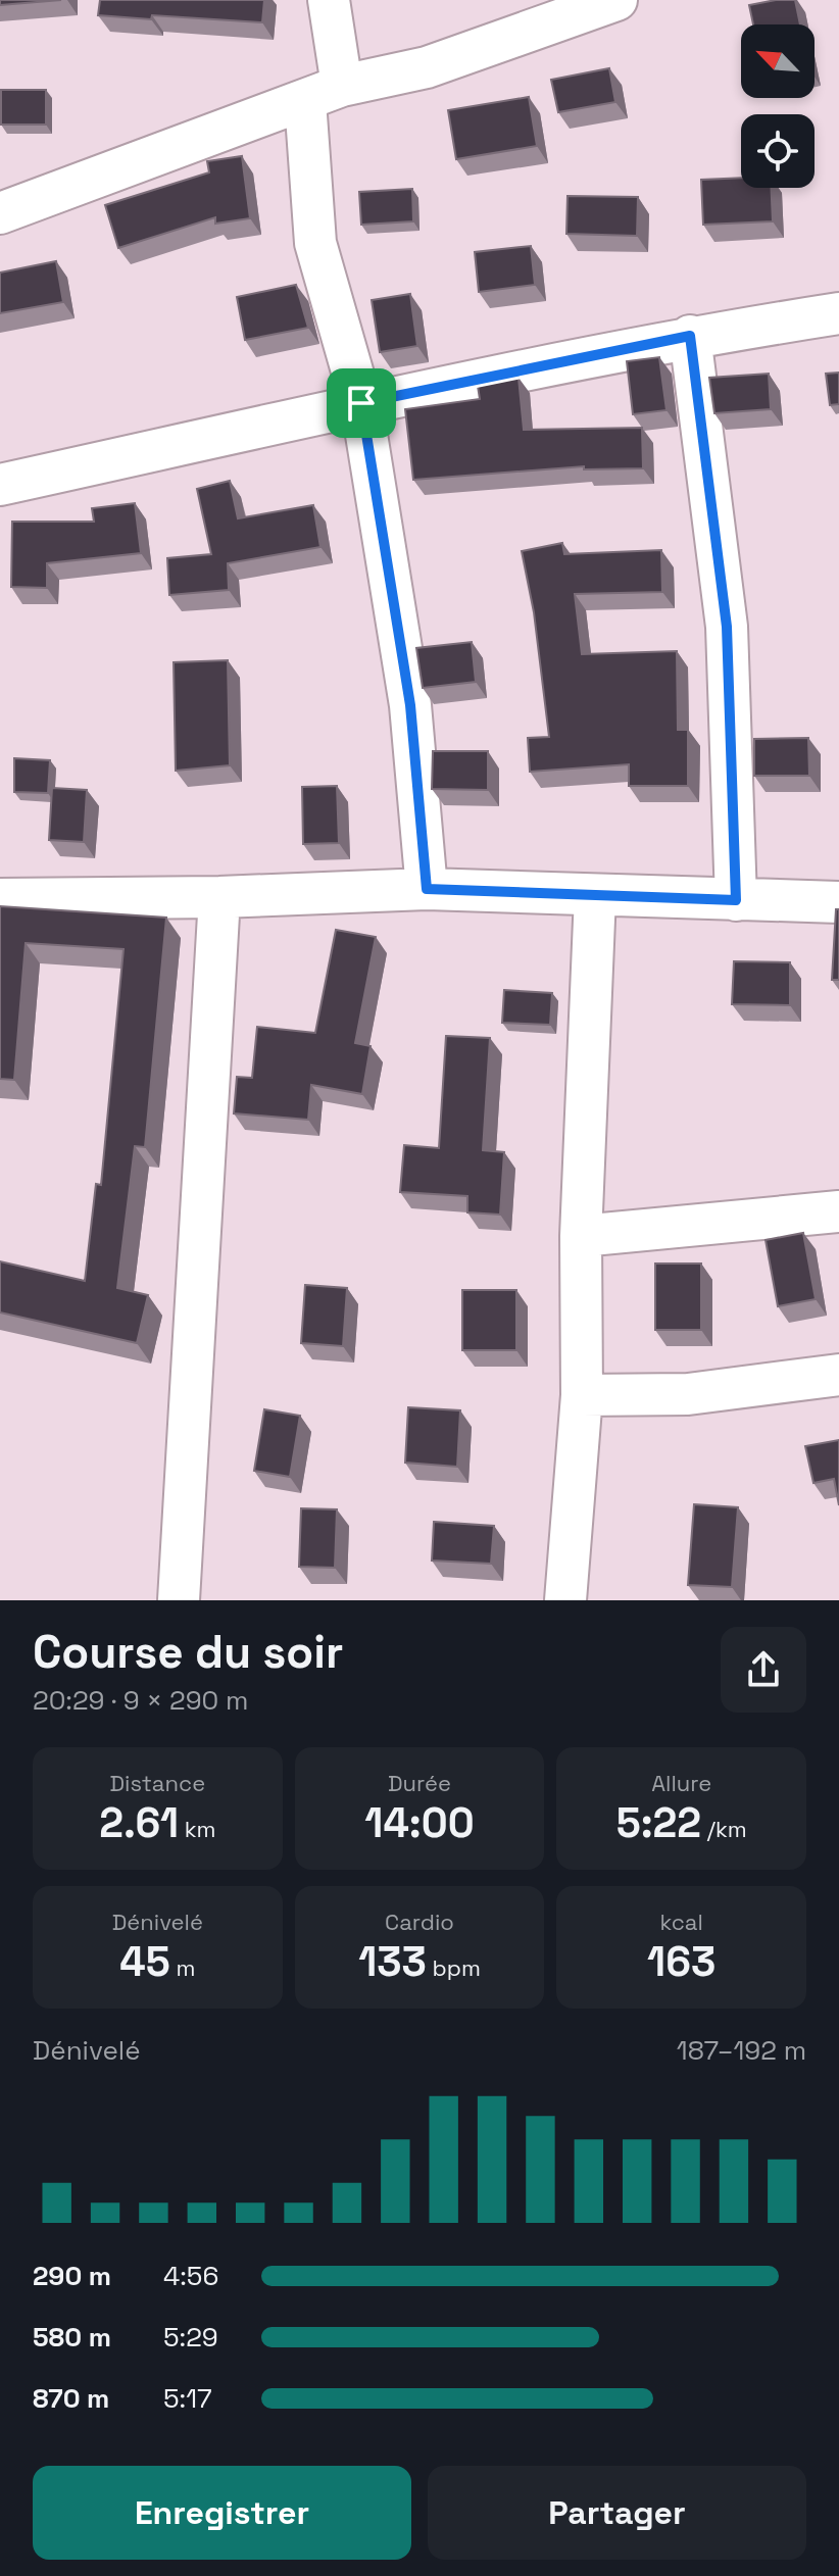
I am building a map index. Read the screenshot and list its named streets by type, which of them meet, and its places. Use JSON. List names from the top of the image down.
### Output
{
  "north": "top left",
  "page": {
    "heading": ["Course du soir", "20:29 · 9 × 290 m"],
    "stats": [
      ["Distance", "2.61 km"],
      ["Durée", "14:00"],
      ["Allure", "5:22 /km"],
      ["Dénivelé", "45 m"],
      ["Cardio", "133 bpm"],
      ["kcal", "163"]
    ],
    "chart": ["Dénivelé", "187–192 m"],
    "list": [
      {
        "name": "290 m",
        "note": "4:56"
      },
      {
        "name": "580 m",
        "note": "5:29"
      },
      {
        "name": "870 m",
        "note": "5:17"
      }
    ],
    "buttons": ["Enregistrer", "Partager"]
  }
}
